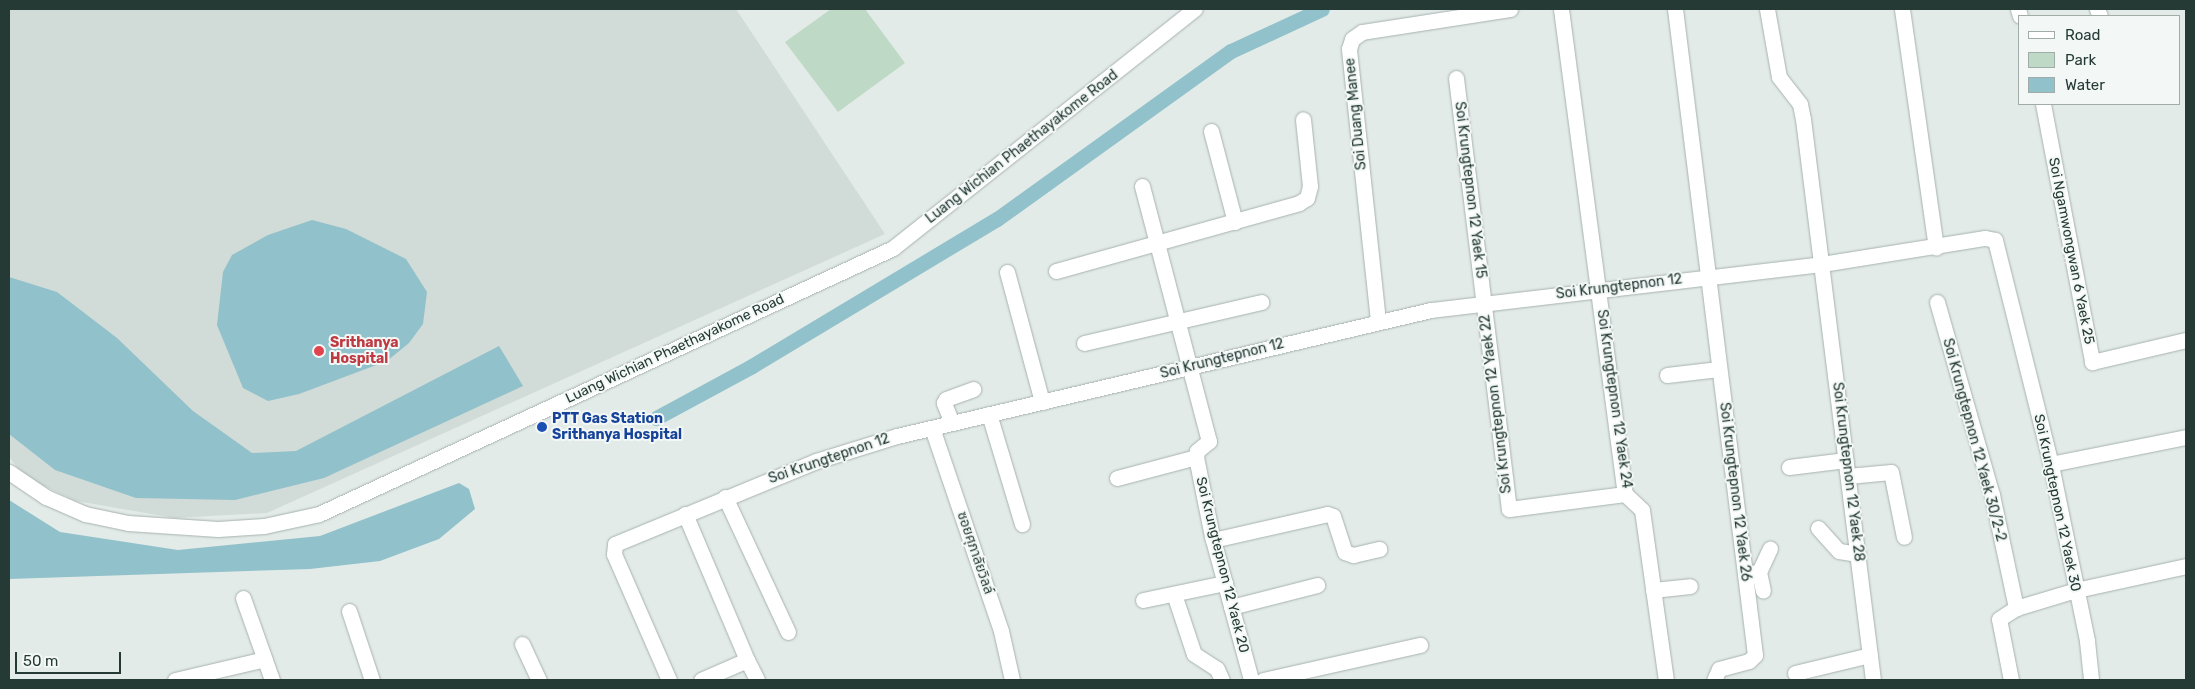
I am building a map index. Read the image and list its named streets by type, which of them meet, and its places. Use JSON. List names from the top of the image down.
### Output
{
  "streets": {
    "street": [
      "Soi Duang Manee",
      "Luang Wichian Phaethayakome Road",
      "Soi Krungtepnon 12 Yaek 15",
      "Soi Ngamwongwan 6 Yaek 25",
      "Soi Krungtepnon 12",
      "Soi Krungtepnon 12 Yaek 24",
      "Soi Krungtepnon 12 Yaek 22",
      "Soi Krungtepnon 12 Yaek 30/2-2",
      "Soi Krungtepnon 12 Yaek 28",
      "Soi Krungtepnon 12 Yaek 26",
      "Soi Krungtepnon 12 Yaek 30",
      "ซอยศุภาลัยวิลล์",
      "Soi Krungtepnon 12 Yaek 20"
    ]
  },
  "crossings": [
    ["Soi Duang Manee", "Soi Krungtepnon 12"],
    ["Soi Krungtepnon 12 Yaek 15", "Soi Krungtepnon 12"],
    ["Soi Krungtepnon 12 Yaek 15", "Soi Krungtepnon 12 Yaek 22"],
    ["Soi Krungtepnon 12", "Soi Krungtepnon 12 Yaek 24"],
    ["Soi Krungtepnon 12", "Soi Krungtepnon 12 Yaek 22"],
    ["Soi Krungtepnon 12", "Soi Krungtepnon 12 Yaek 28"],
    ["Soi Krungtepnon 12", "Soi Krungtepnon 12 Yaek 26"],
    ["Soi Krungtepnon 12", "Soi Krungtepnon 12 Yaek 30"],
    ["Soi Krungtepnon 12", "ซอยศุภาลัยวิลล์"],
    ["Soi Krungtepnon 12", "Soi Krungtepnon 12 Yaek 20"],
    ["Soi Krungtepnon 12 Yaek 24", "Soi Krungtepnon 12 Yaek 22"]
  ],
  "places": ["Srithanya Hospital", "PTT Gas Station Srithanya Hospital"],
  "legend": ["Road", "Park", "Water"],
  "scale_bar": "50 m"
}
